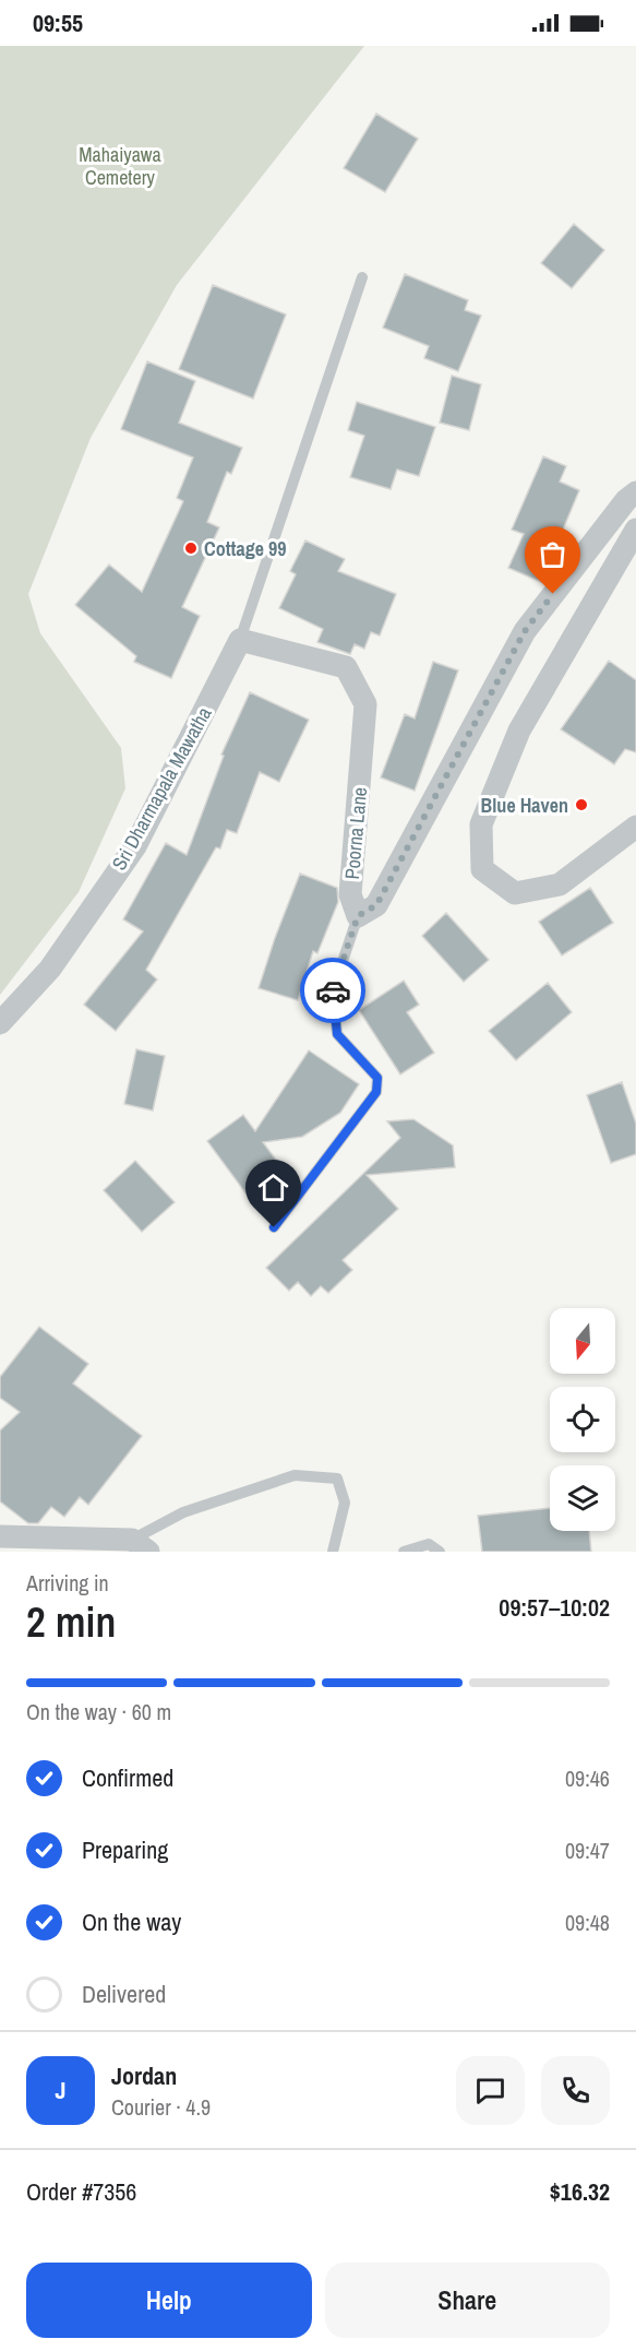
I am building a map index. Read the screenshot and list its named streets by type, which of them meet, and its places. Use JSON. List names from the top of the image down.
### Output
{
  "streets": {
    "street": ["Sri Dharmapala Mawatha", "Poorna Lane"]
  },
  "crossings": [
    ["Sri Dharmapala Mawatha", "Poorna Lane"]
  ],
  "parks": ["Mahaiyawa Cemetery"],
  "places": ["Cottage 99", "Blue Haven"],
  "north": "bottom",
  "page": {
    "status": "09:55",
    "heading": ["2 min", "Arriving in", "09:57–10:02"],
    "panel": [
      "Jordan",
      "Courier · 4.9",
      "Order #7356",
      "$16.32"
    ],
    "bar": "On the way · 60 m",
    "list": [
      ["Confirmed", "09:46"],
      ["Preparing", "09:47"],
      ["On the way", "09:48"],
      "Delivered"
    ],
    "round": "J",
    "buttons": ["Help", "Share"]
  }
}
